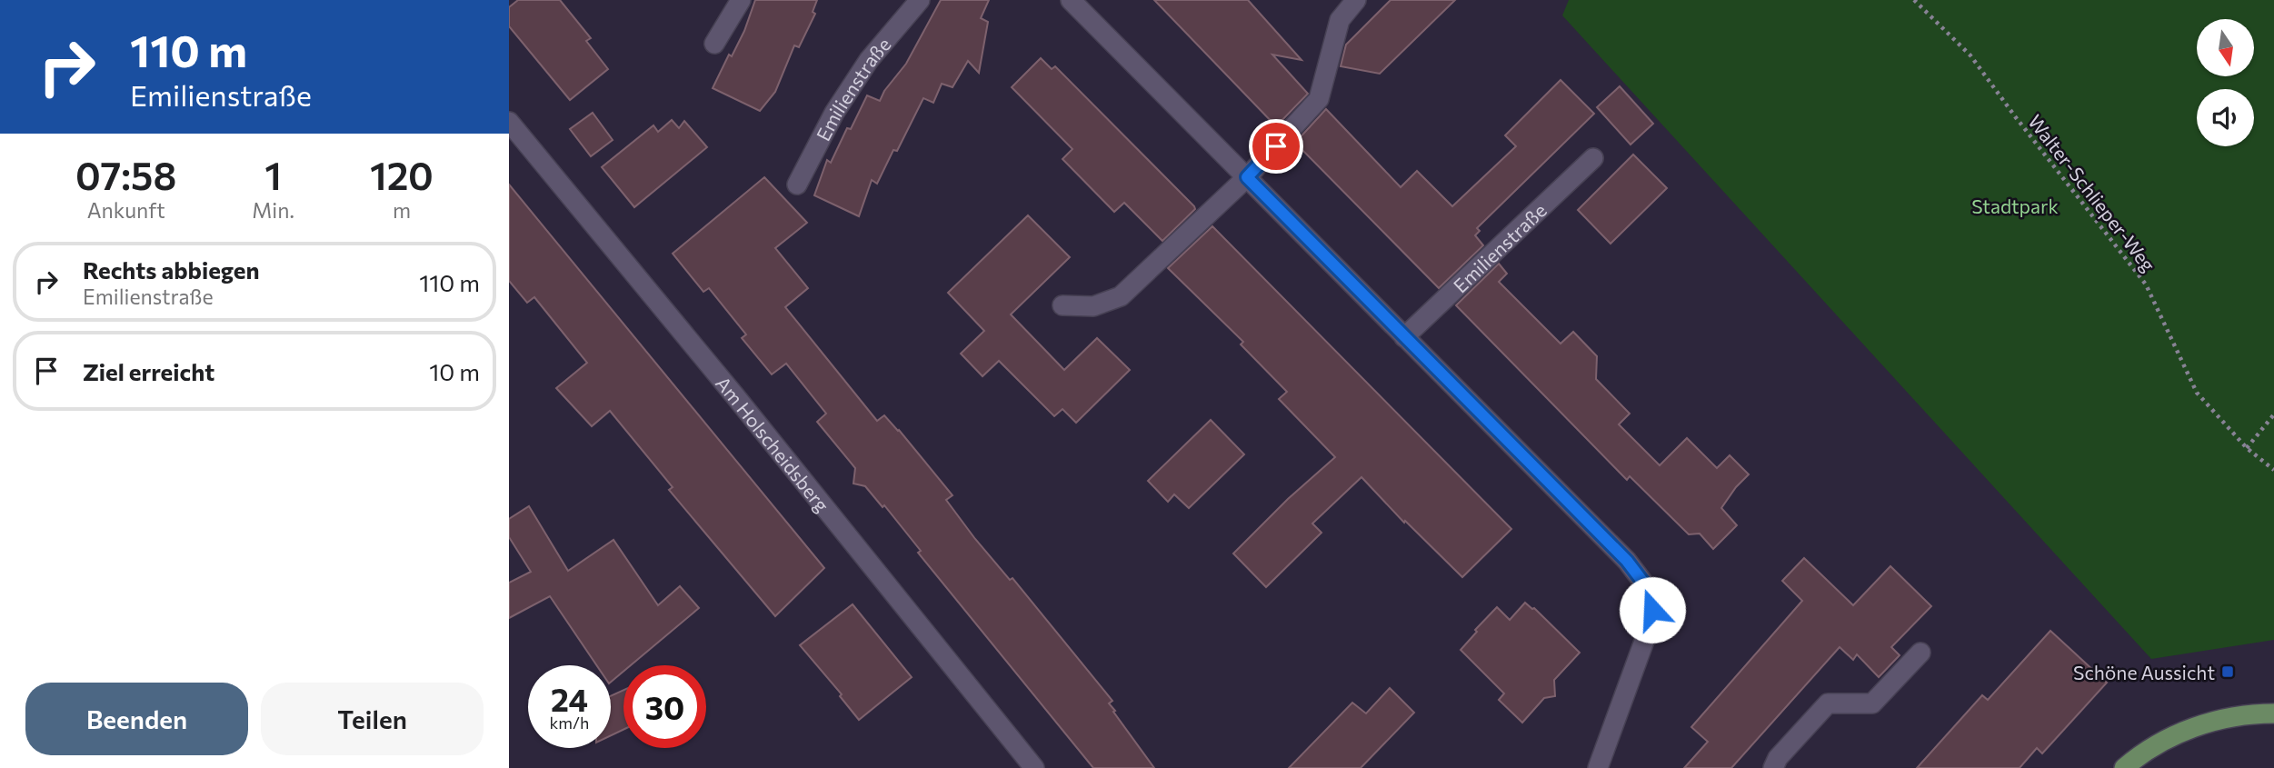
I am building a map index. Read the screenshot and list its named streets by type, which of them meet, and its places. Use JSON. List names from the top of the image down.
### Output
{
  "streets": {
    "street": ["Emilienstraße", "Am Holscheidsberg"],
    "path": ["Walter-Schlieper-Weg"]
  },
  "parks": ["Stadtpark"],
  "places": {
    "transit": ["Schöne Aussicht"]
  },
  "north": "bottom",
  "page": {
    "turn": ["110 m", "Emilienstraße"],
    "eta": [
      "07:58",
      "Ankunft",
      "1",
      "Min.",
      "120",
      "m"
    ],
    "list": [
      {
        "name": "Rechts abbiegen",
        "note": "Emilienstraße",
        "value": "110 m"
      },
      {
        "name": "Ziel erreicht",
        "value": "10 m"
      }
    ],
    "speed": "24 km/h",
    "limit": "30",
    "buttons": ["Beenden", "Teilen"]
  }
}
